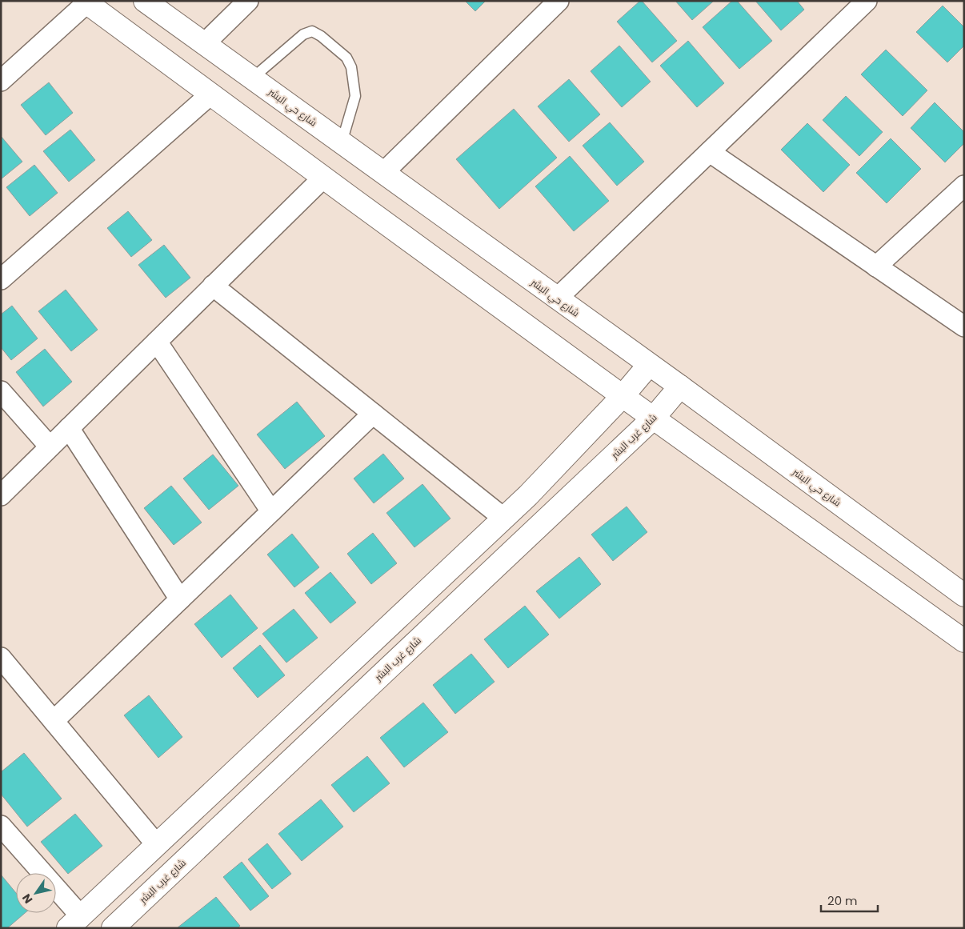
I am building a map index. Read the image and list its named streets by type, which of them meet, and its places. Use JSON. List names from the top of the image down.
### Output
{
  "streets": {
    "street": ["شارع حي البشر", "شارع غرب البشر"]
  },
  "crossings": [
    ["شارع حي البشر", "شارع غرب البشر"]
  ],
  "scale_bar": "20 m",
  "north": "bottom left"
}
